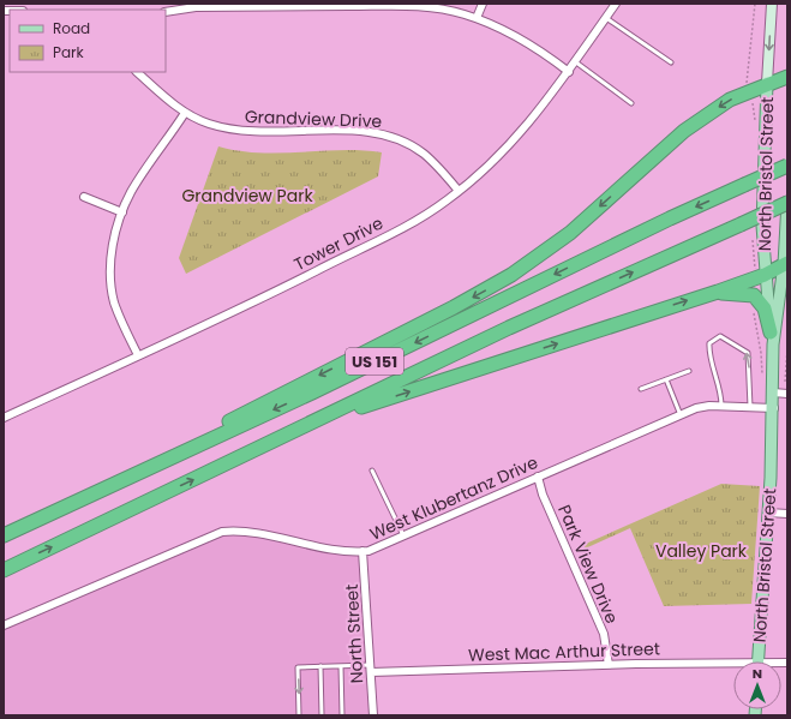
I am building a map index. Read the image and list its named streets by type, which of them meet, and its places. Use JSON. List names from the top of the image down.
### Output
{
  "streets": {
    "highway": ["US 151"],
    "main road": ["North Bristol Street"],
    "street": [
      "Grandview Drive",
      "Tower Drive",
      "West Klubertanz Drive",
      "Park View Drive",
      "North Street",
      "West Mac Arthur Street"
    ]
  },
  "crossings": [
    ["Grandview Drive", "Tower Drive"],
    ["North Bristol Street", "US 151"],
    ["North Bristol Street", "West Klubertanz Drive"],
    ["West Klubertanz Drive", "Park View Drive"],
    ["West Klubertanz Drive", "North Street"],
    ["Park View Drive", "West Mac Arthur Street"],
    ["North Street", "West Mac Arthur Street"]
  ],
  "parks": ["Grandview Park", "Valley Park"],
  "legend": ["Road", "Park"],
  "north": "top"
}
